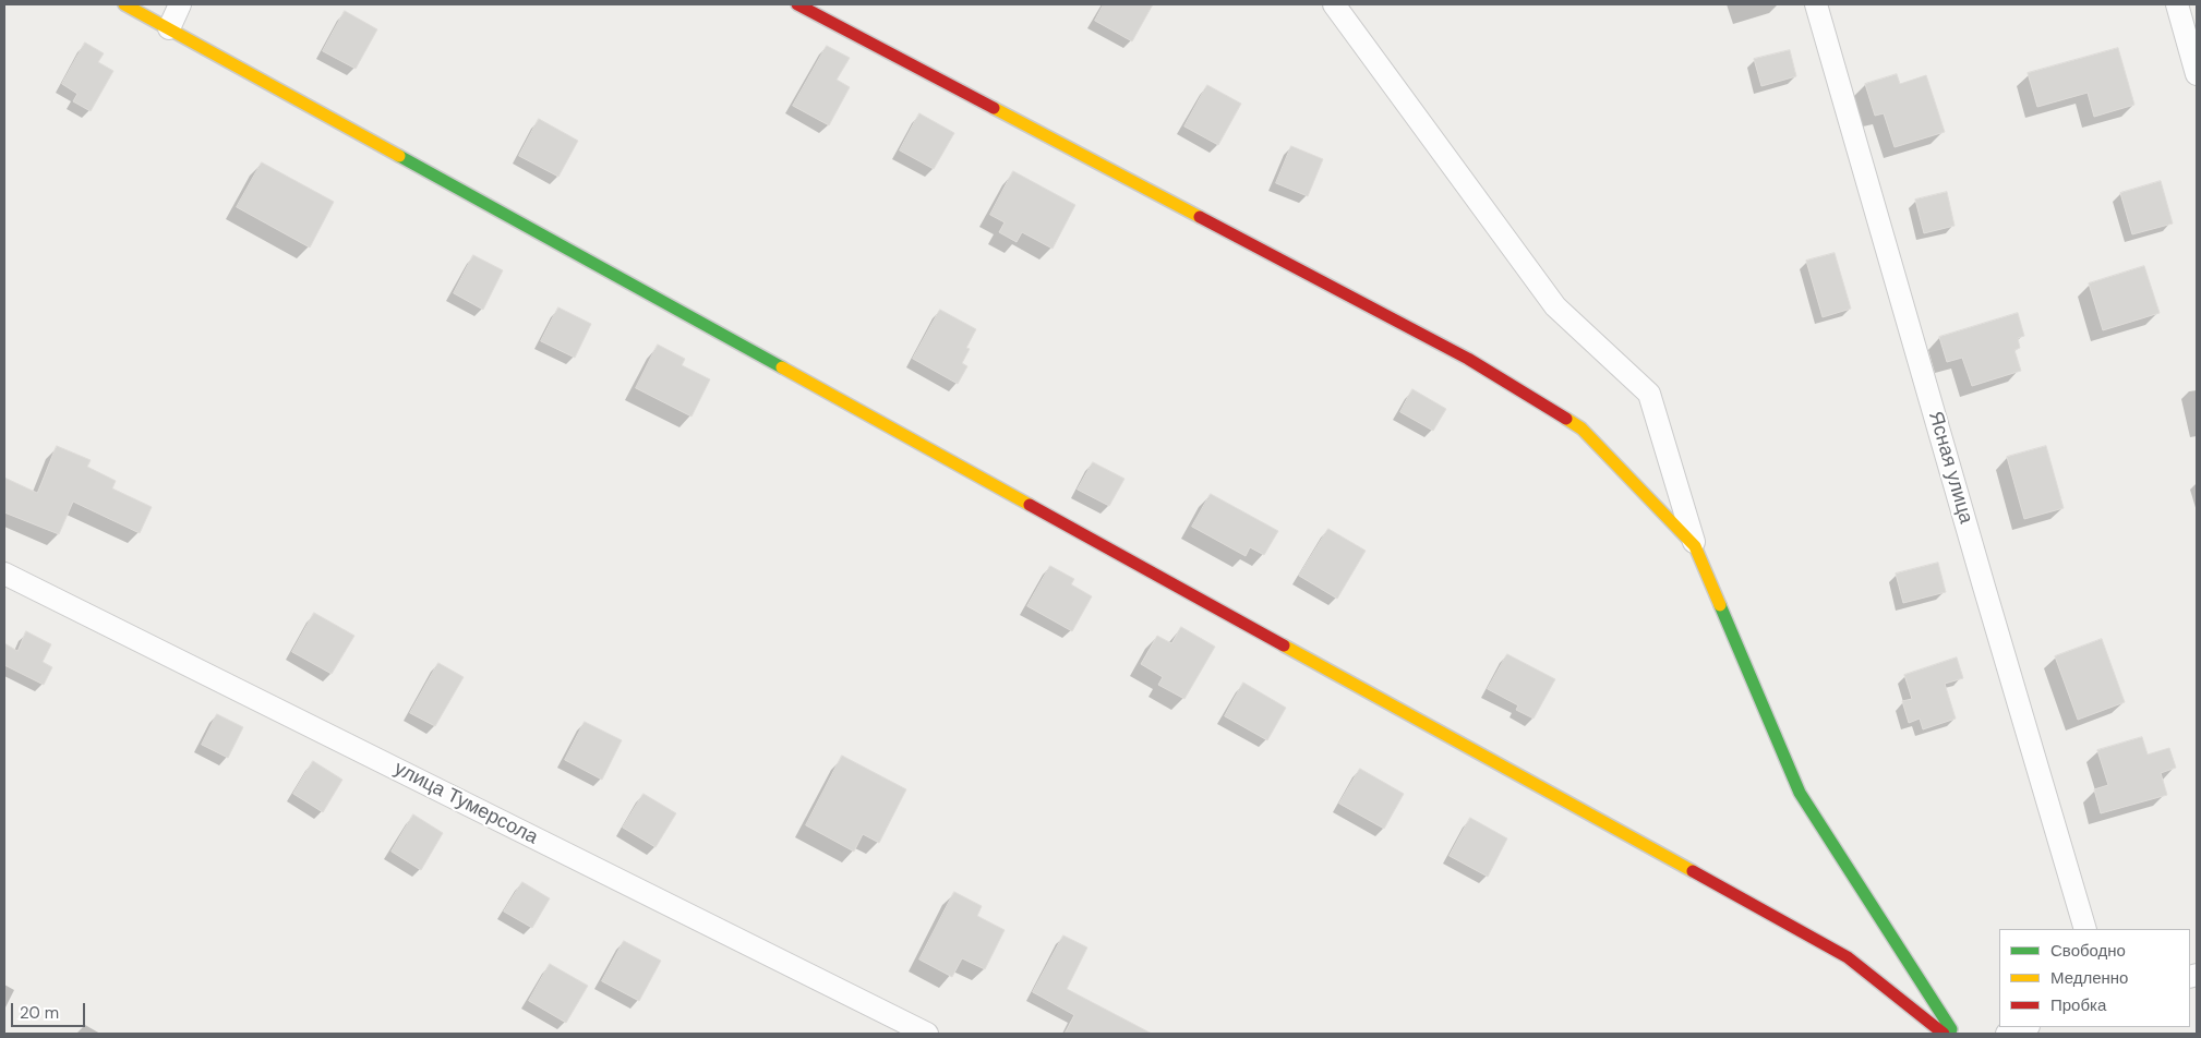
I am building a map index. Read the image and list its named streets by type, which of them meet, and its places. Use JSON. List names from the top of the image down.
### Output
{
  "streets": {
    "street": ["Ясная улица", "улица Тумерсола"]
  },
  "legend": ["Свободно", "Медленно", "Пробка"],
  "scale_bar": "20 m"
}
